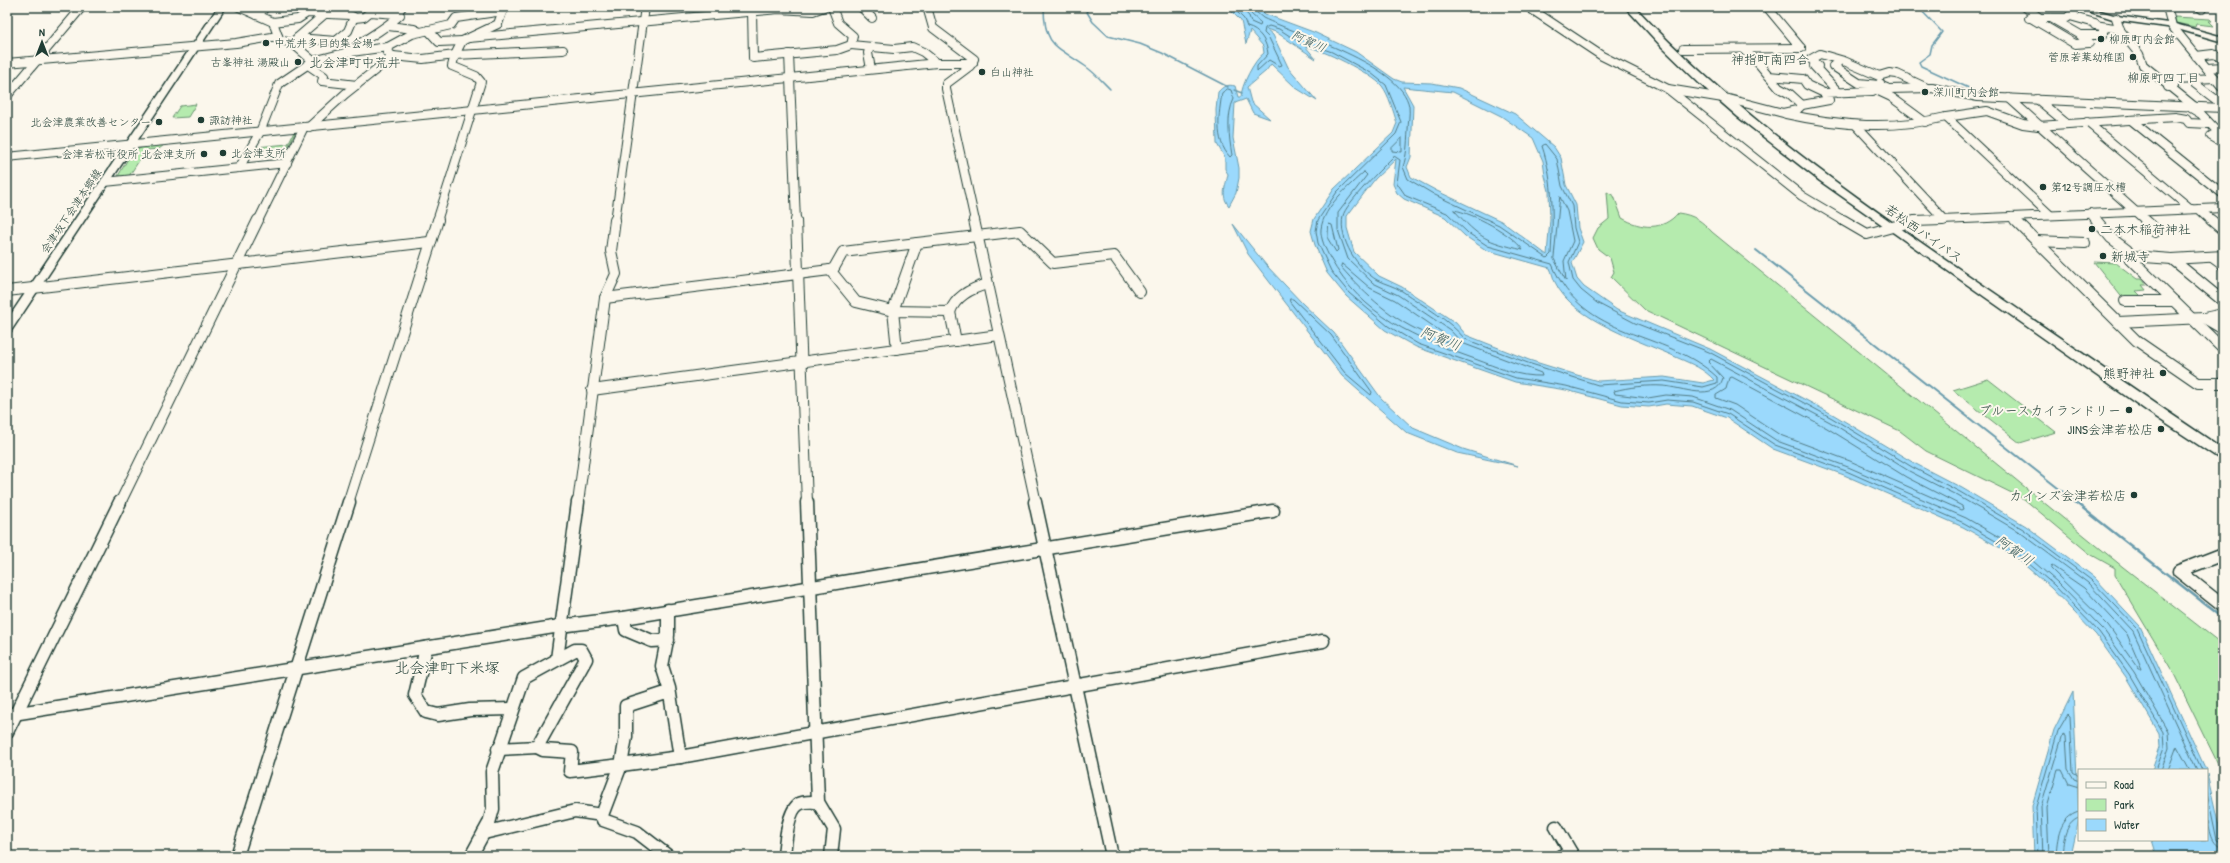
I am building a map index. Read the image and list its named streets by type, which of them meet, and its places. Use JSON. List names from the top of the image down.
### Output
{
  "streets": {
    "highway": ["若松西バイパス"],
    "main road": ["会津坂下会津本郷線"]
  },
  "districts": [
    "神指町南四合",
    "北会津町中荒井",
    "柳原町四丁目",
    "北会津町下米塚"
  ],
  "water": ["阿賀川"],
  "places": [
    "柳原町内会館",
    "中荒井多目的集会場",
    "菅原若葉幼稚園",
    "古峯神社 湯殿山",
    "白山神社",
    "深川町内会館",
    "諏訪神社",
    "北会津農業改善センター",
    "北会津支所",
    "会津若松市役所 北会津支所",
    "第12号調圧水槽",
    "二本木稲荷神社",
    "新城寺",
    "熊野神社",
    "ブルースカイランドリー",
    "JINS会津若松店",
    "カインズ会津若松店"
  ],
  "legend": ["Road", "Park", "Water"],
  "north": "top"
}
